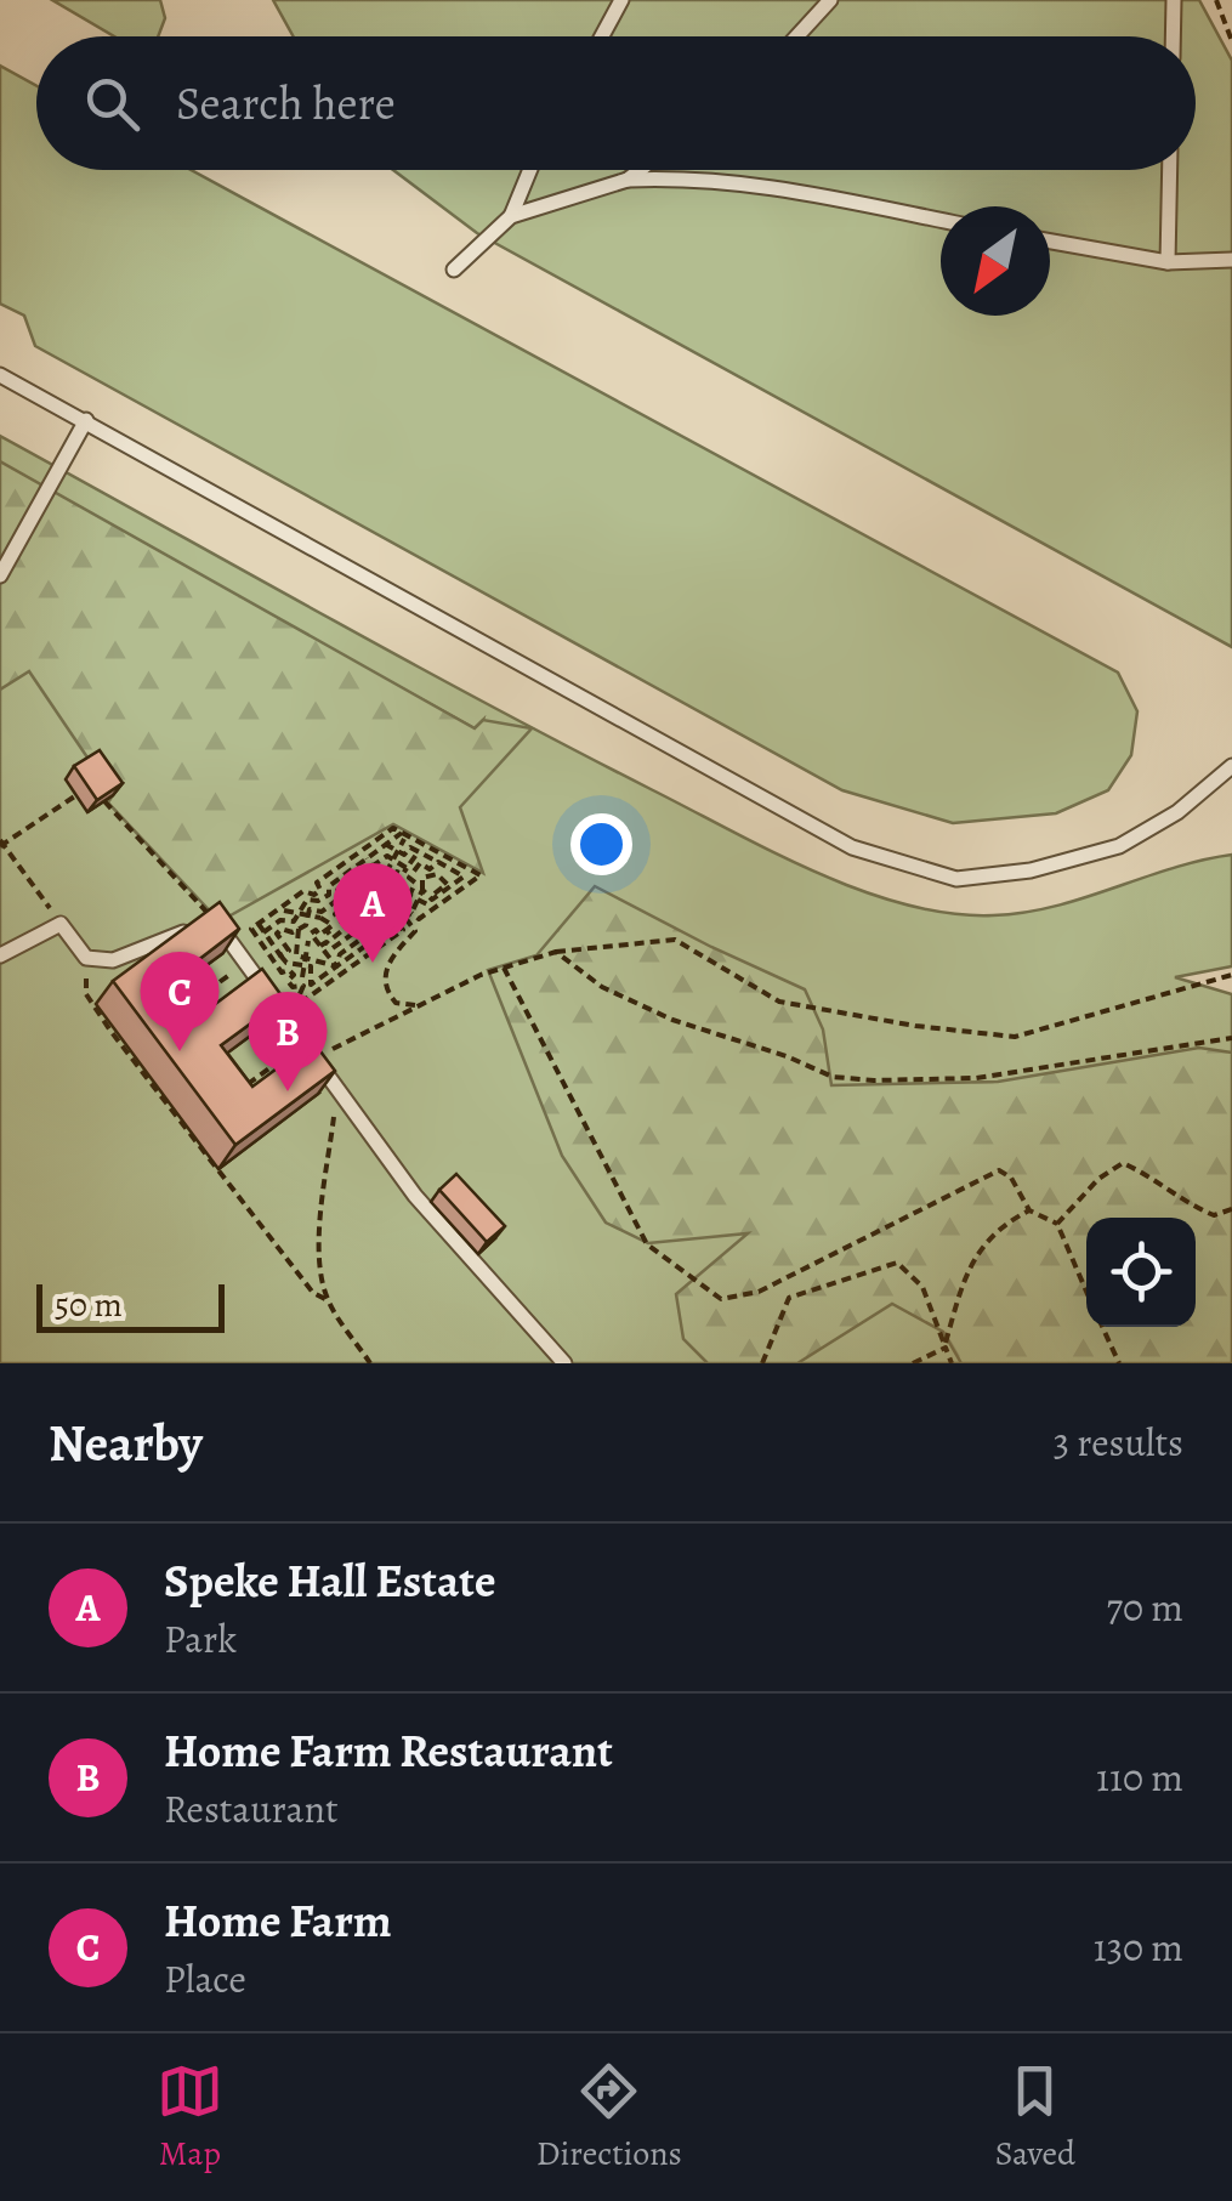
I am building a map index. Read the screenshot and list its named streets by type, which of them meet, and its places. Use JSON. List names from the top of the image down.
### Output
{
  "scale_bar": "50 m",
  "north": "bottom left",
  "page": {
    "search": "Search here",
    "pins": ["A", "C", "B"],
    "scale": "50 m",
    "heading": ["Nearby", "3 results"],
    "list": [
      {
        "mark": "A",
        "name": "Speke Hall Estate",
        "note": "Park",
        "value": "70 m"
      },
      {
        "mark": "B",
        "name": "Home Farm Restaurant",
        "note": "Restaurant",
        "value": "110 m"
      },
      {
        "mark": "C",
        "name": "Home Farm",
        "note": "Place",
        "value": "130 m"
      }
    ],
    "nav": ["Map", "Directions", "Saved"]
  }
}
